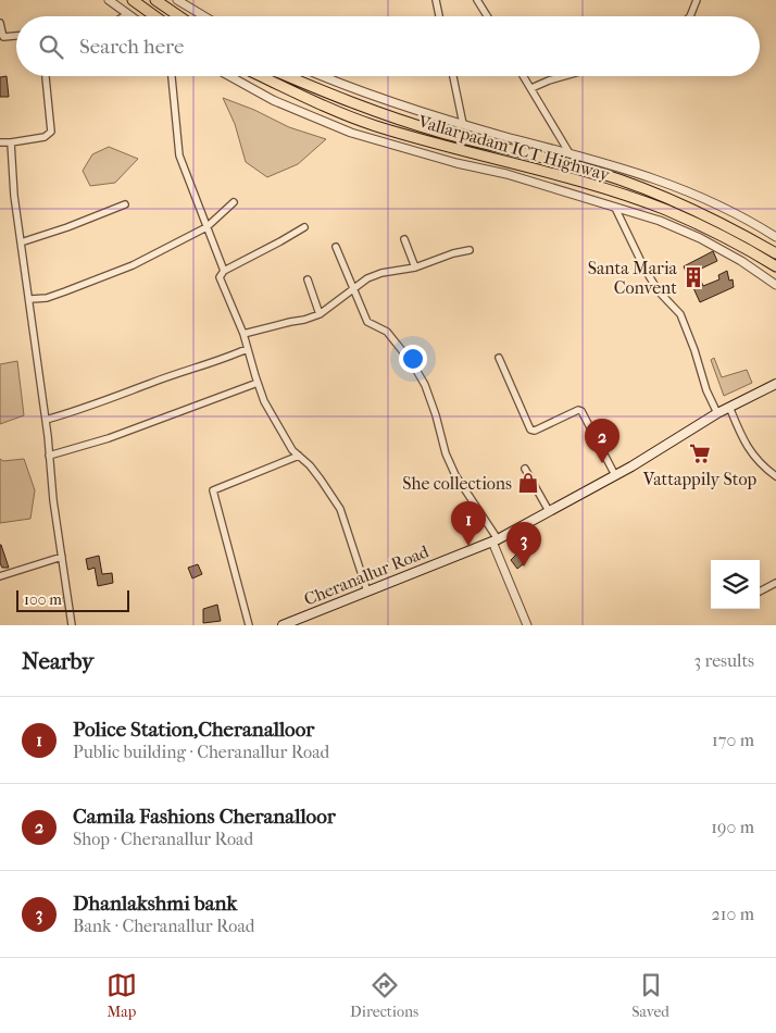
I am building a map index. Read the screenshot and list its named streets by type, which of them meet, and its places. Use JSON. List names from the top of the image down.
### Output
{
  "streets": {
    "highway": ["Vallarpadam ICT Highway"],
    "main road": ["Cheranallur Road"]
  },
  "places": {
    "building": ["Santa Maria Convent"],
    "supermarket": ["Vattappily Stop"],
    "shop": ["She collections"]
  },
  "scale_bar": "100 m",
  "page": {
    "search": "Search here",
    "pins": ["2", "1", "3"],
    "scale": "100 m",
    "heading": ["Nearby", "3 results"],
    "list": [
      {
        "mark": "1",
        "name": "Police Station,Cheranalloor",
        "note": "Public building · Cheranallur Road",
        "value": "170 m"
      },
      {
        "mark": "2",
        "name": "Camila Fashions Cheranalloor",
        "note": "Shop · Cheranallur Road",
        "value": "190 m"
      },
      {
        "mark": "3",
        "name": "Dhanlakshmi bank",
        "note": "Bank · Cheranallur Road",
        "value": "210 m"
      }
    ],
    "nav": ["Map", "Directions", "Saved"]
  }
}
